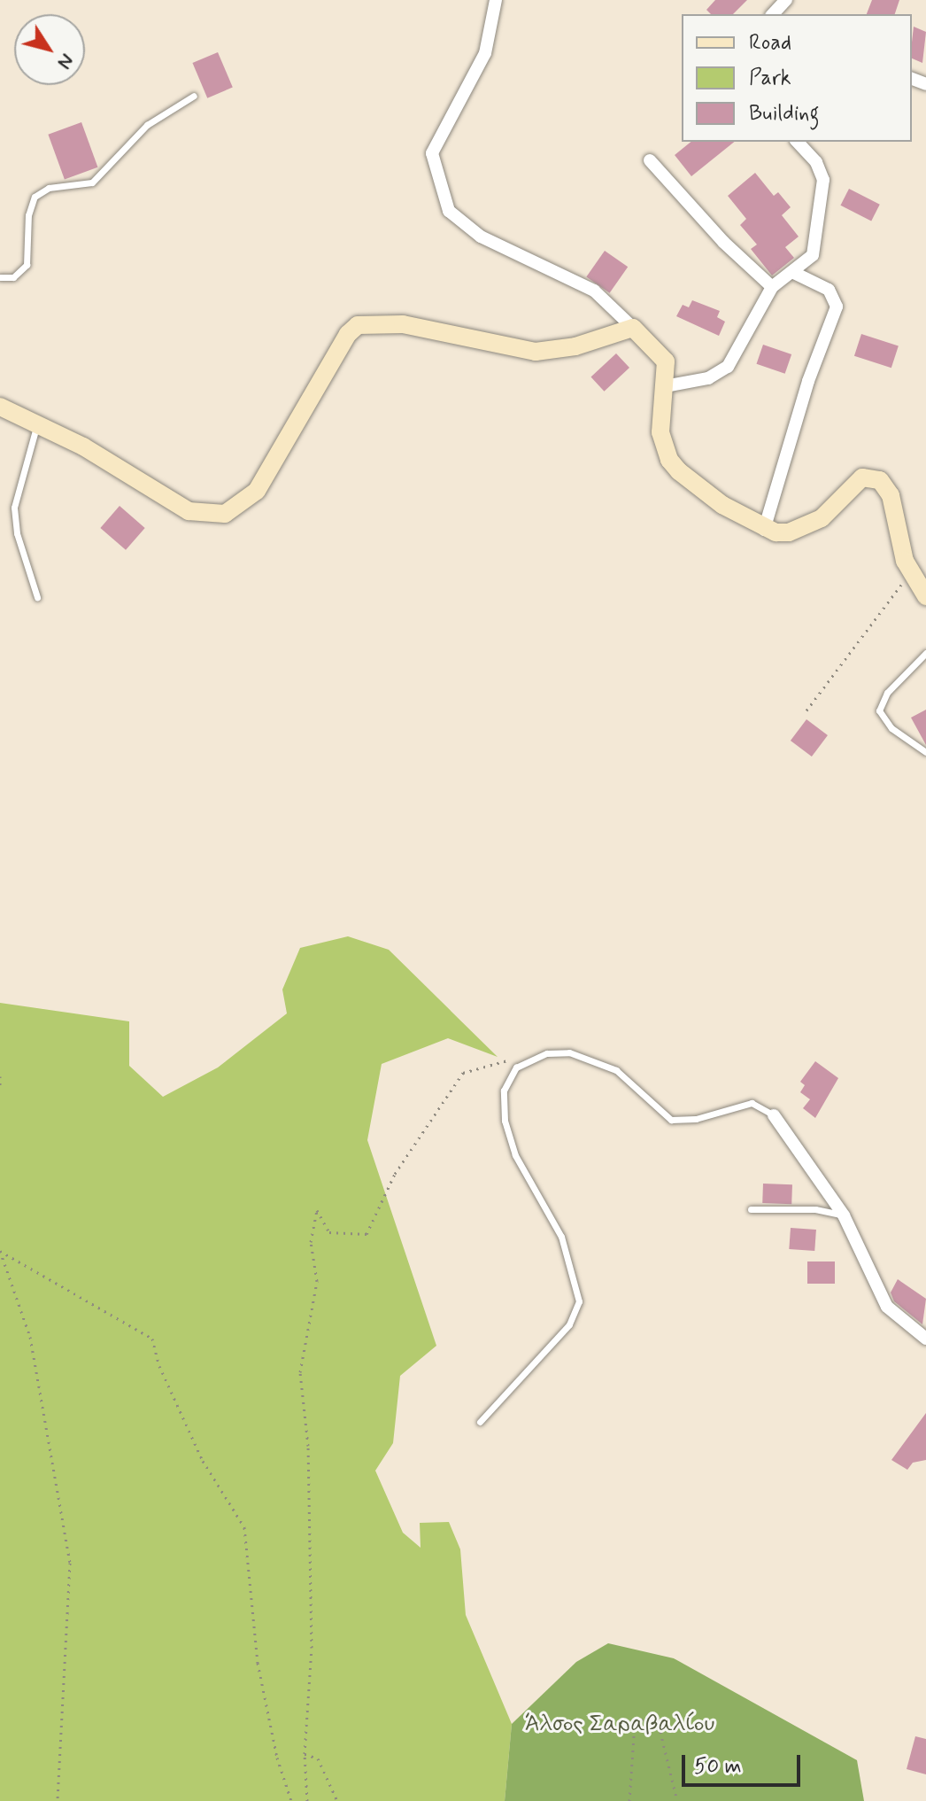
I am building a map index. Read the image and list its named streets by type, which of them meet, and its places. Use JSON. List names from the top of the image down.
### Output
{
  "parks": ["Άλσος Σαραβαλίου"],
  "legend": ["Road", "Park", "Building"],
  "scale_bar": "50 m",
  "north": "bottom right"
}
